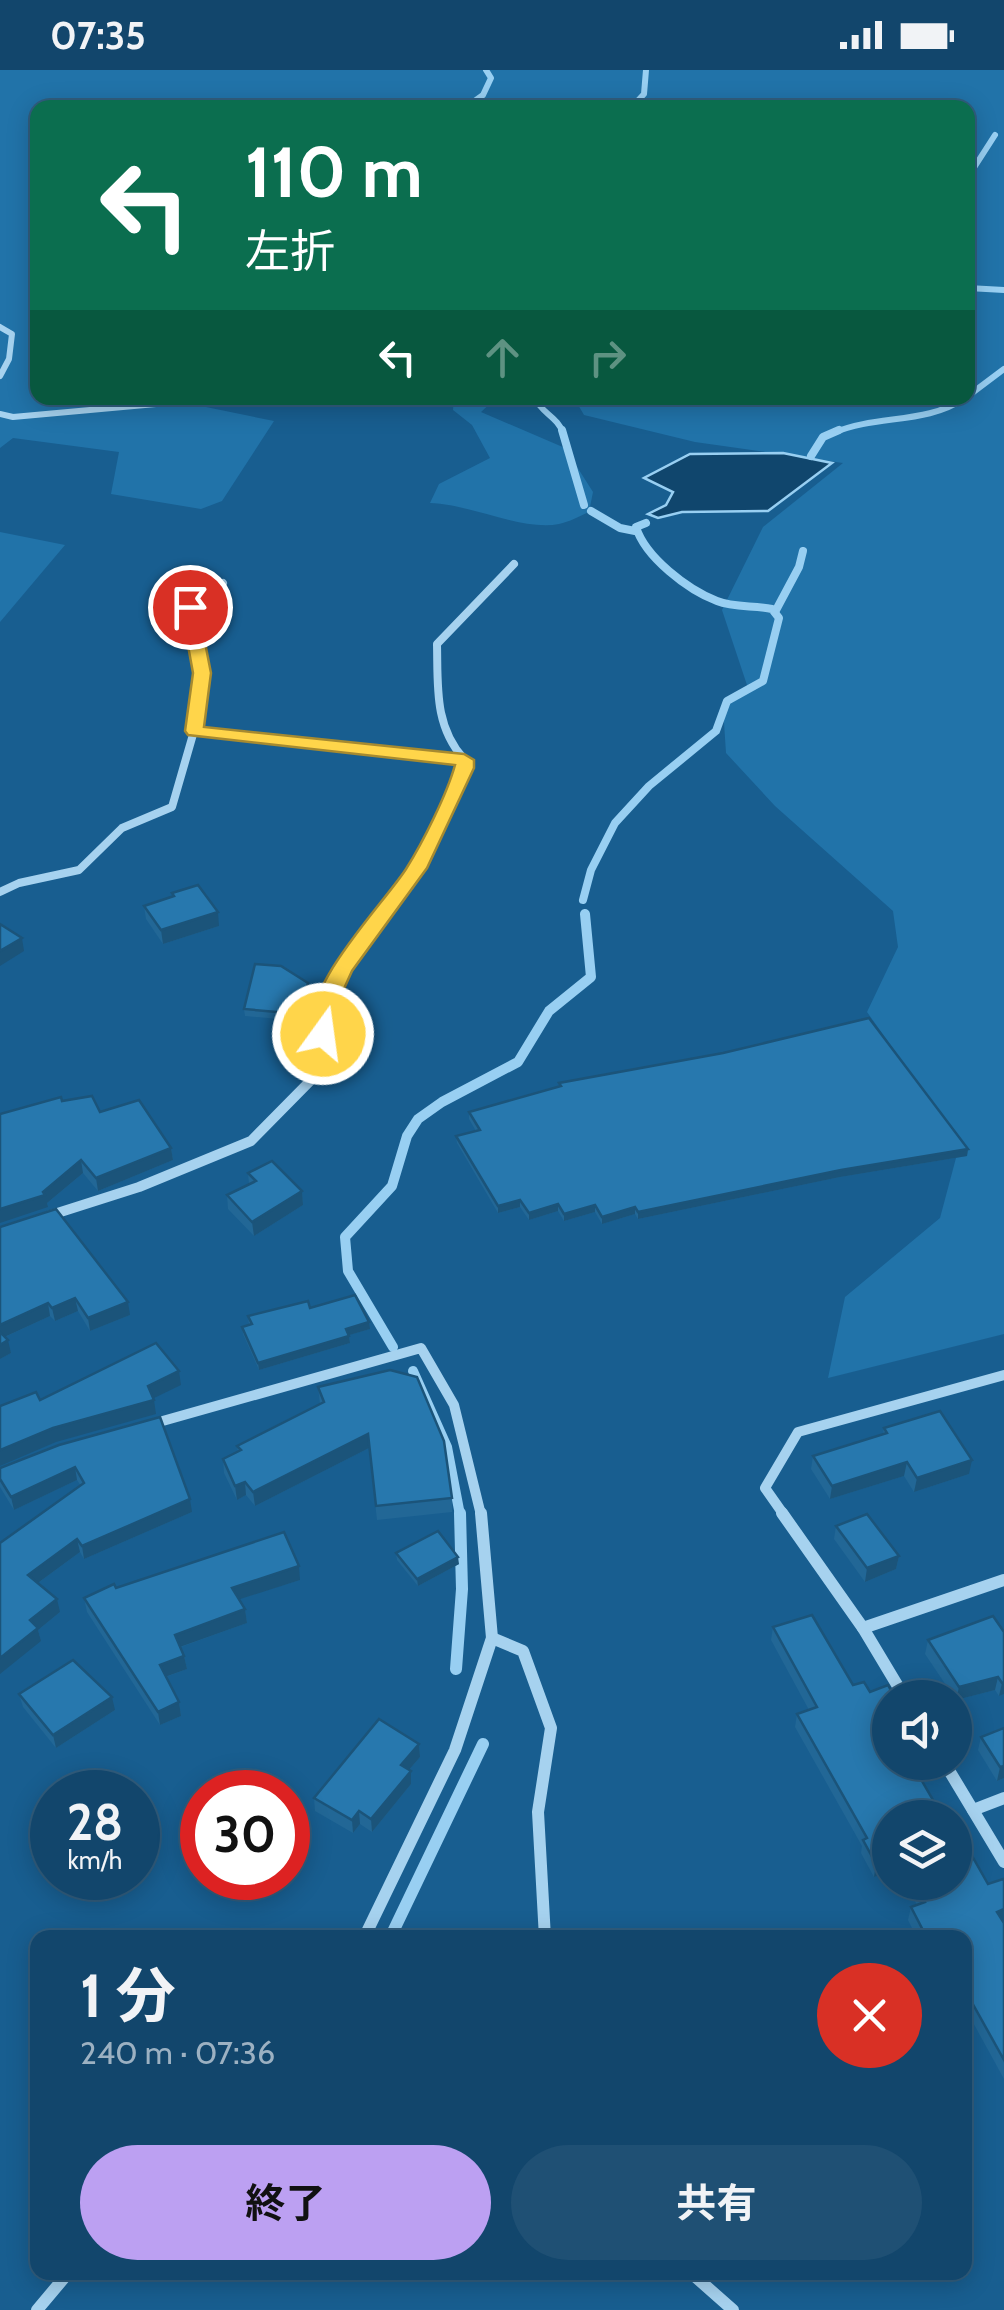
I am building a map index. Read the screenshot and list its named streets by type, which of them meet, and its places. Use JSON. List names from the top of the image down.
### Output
{
  "page": {
    "status": "07:35",
    "turn": ["110 m", "左折"],
    "speed": "28 km/h",
    "limit": "30",
    "heading": ["1 分", "240 m · 07:36"],
    "buttons": ["終了", "共有"]
  }
}
